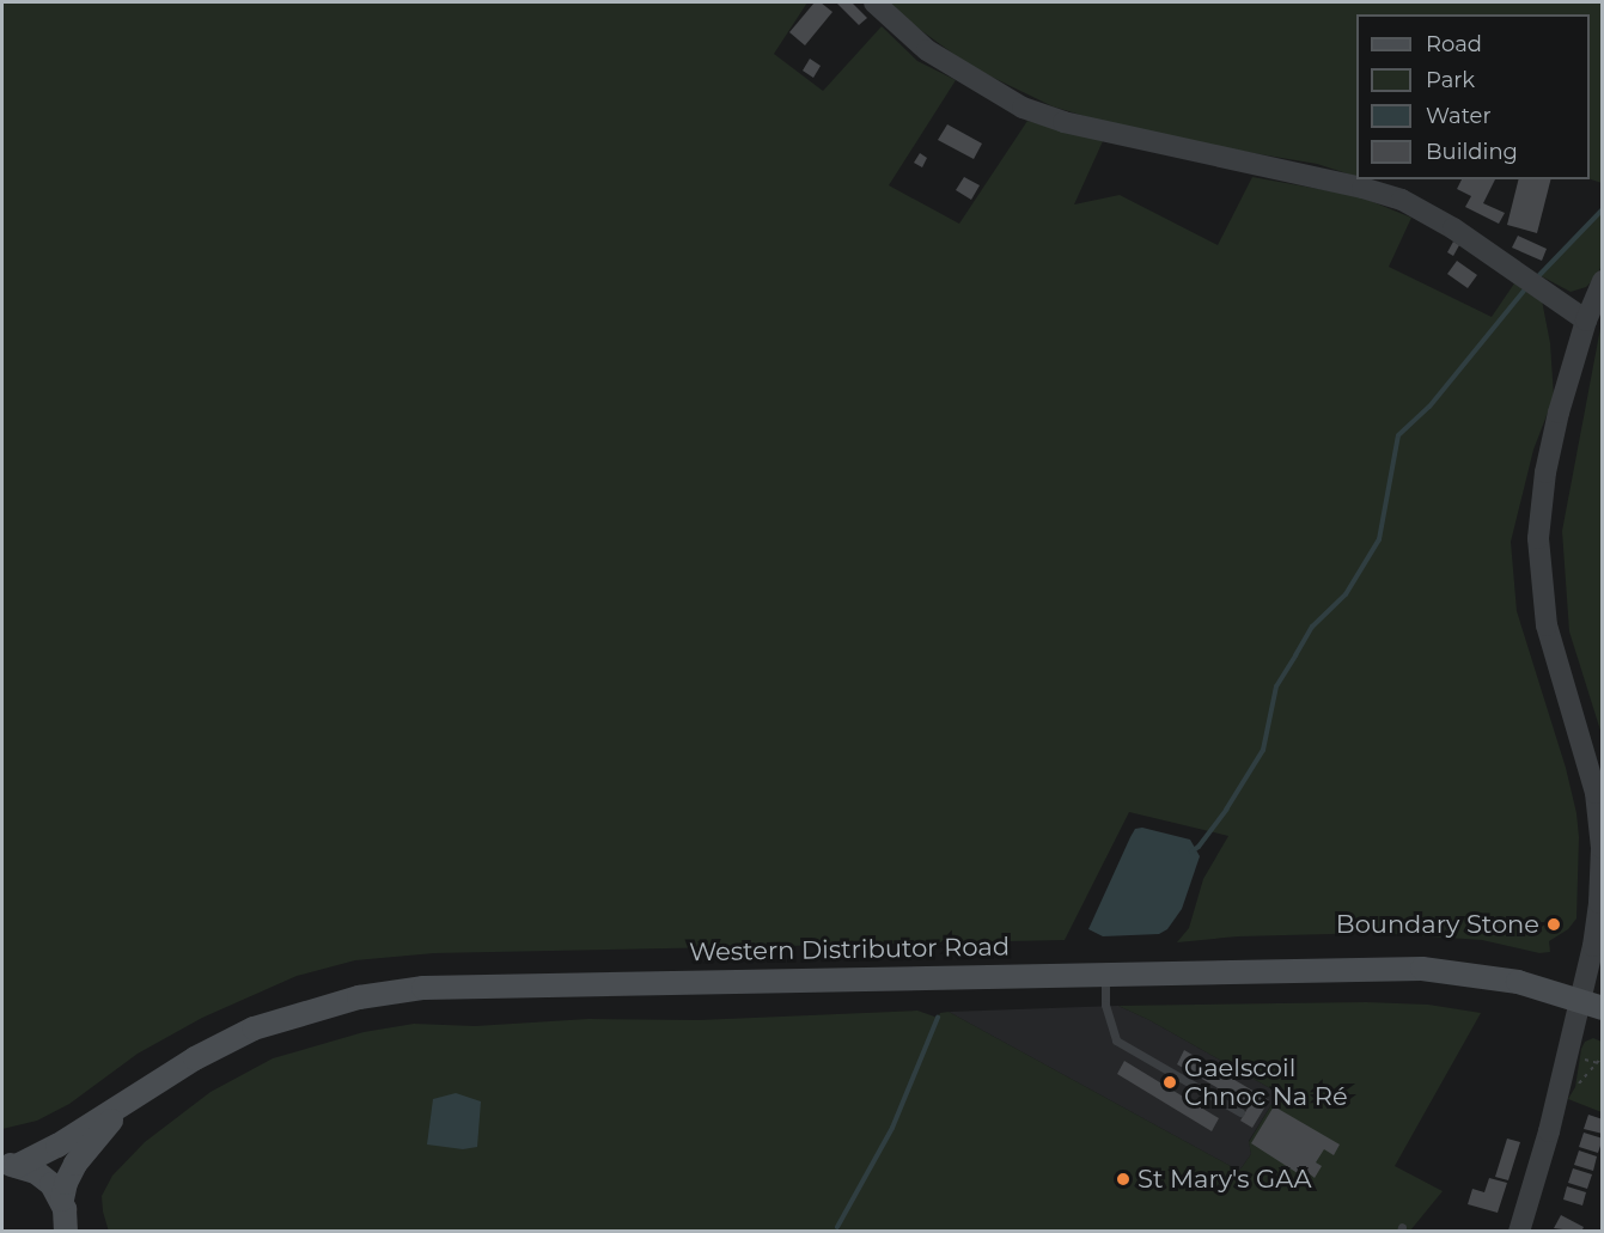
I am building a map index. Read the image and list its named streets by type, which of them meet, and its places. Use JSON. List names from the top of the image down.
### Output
{
  "streets": {
    "main road": ["Western Distributor Road"]
  },
  "places": ["Boundary Stone", "Gaelscoil Chnoc Na Ré", "St Mary's GAA"],
  "legend": [
    "Road",
    "Park",
    "Water",
    "Building"
  ]
}
